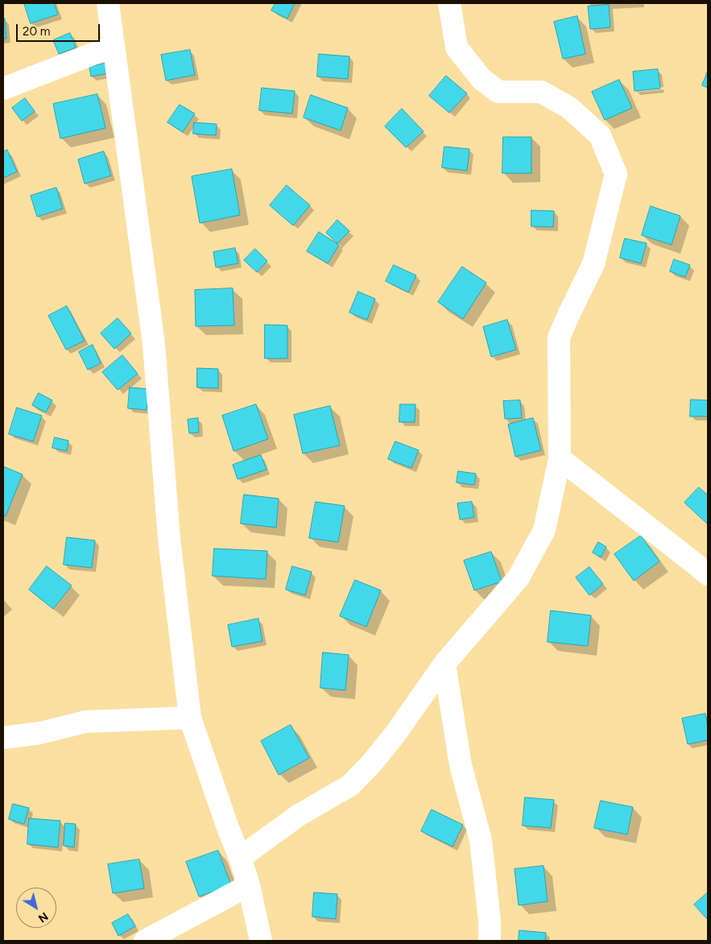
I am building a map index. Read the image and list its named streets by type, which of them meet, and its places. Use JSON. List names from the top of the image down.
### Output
{
  "scale_bar": "20 m",
  "north": "bottom right"
}
